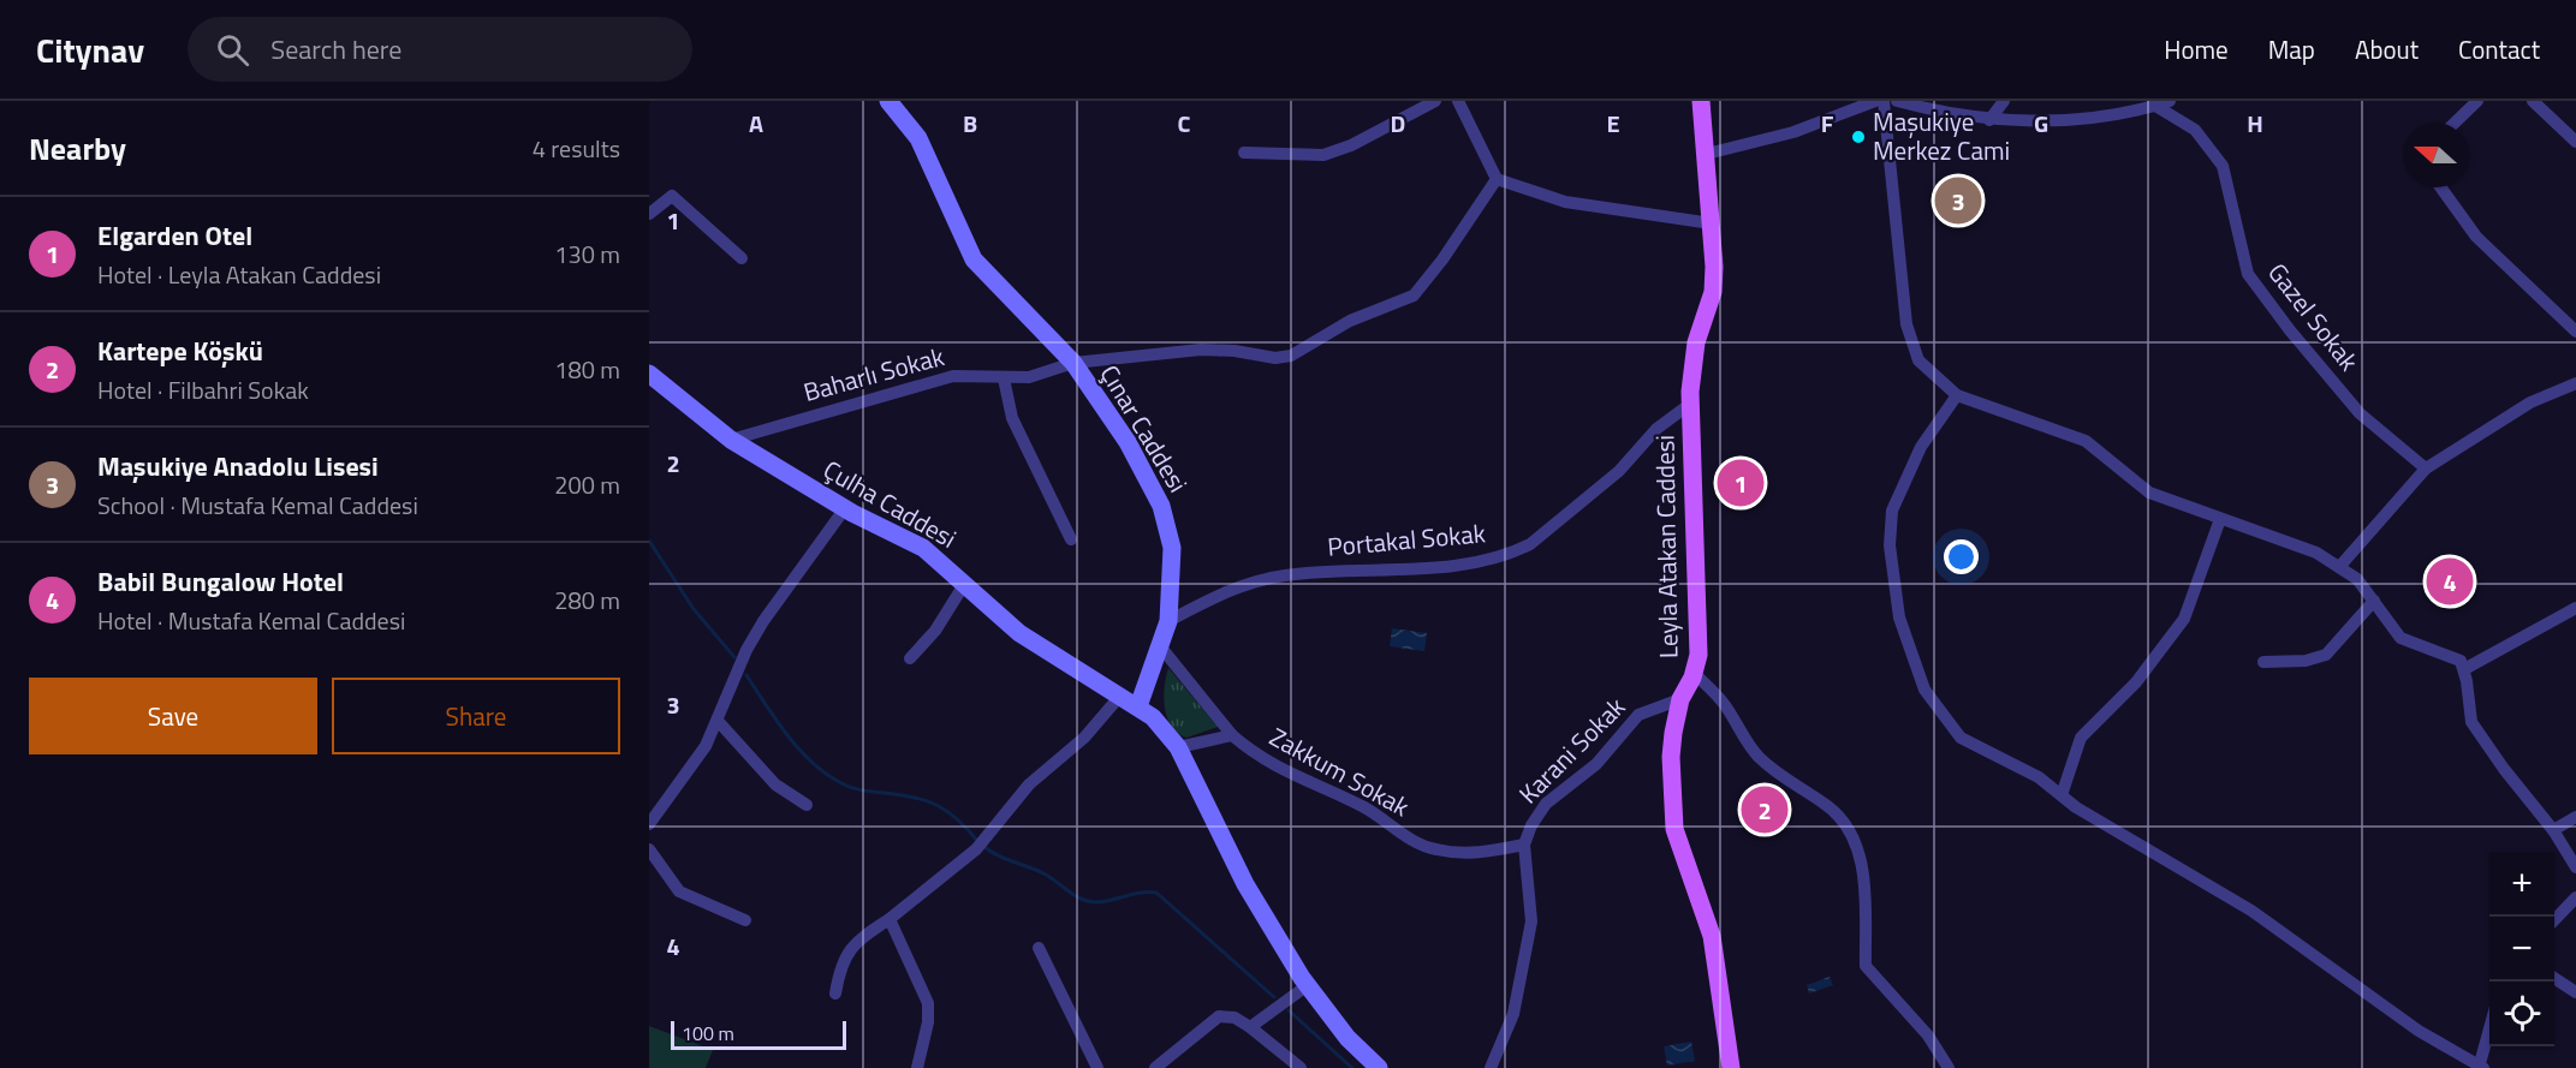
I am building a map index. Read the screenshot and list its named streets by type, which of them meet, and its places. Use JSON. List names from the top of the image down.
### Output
{
  "streets": {
    "main road": ["Leyla Atakan Caddesi"],
    "street": [
      "Gazel Sokak",
      "Baharlı Sokak",
      "Çınar Caddesi",
      "Çulha Caddesi",
      "Portakal Sokak",
      "Karani Sokak",
      "Zakkum Sokak"
    ]
  },
  "crossings": [
    ["Baharlı Sokak", "Çınar Caddesi"],
    ["Baharlı Sokak", "Çulha Caddesi"],
    ["Çınar Caddesi", "Çulha Caddesi"],
    ["Çınar Caddesi", "Portakal Sokak"],
    ["Portakal Sokak", "Leyla Atakan Caddesi"],
    ["Leyla Atakan Caddesi", "Karani Sokak"],
    ["Karani Sokak", "Zakkum Sokak"]
  ],
  "places": ["Maşukiye Merkez Cami"],
  "scale_bar": "100 m",
  "north": "left",
  "page": {
    "header": "Citynav",
    "search": "Search here",
    "nav": [
      "Home",
      "Map",
      "About",
      "Contact"
    ],
    "heading": ["Nearby", "4 results"],
    "pins": [
      "3",
      "1",
      "4",
      "2"
    ],
    "list": [
      {
        "mark": "1",
        "name": "Elgarden Otel",
        "note": "Hotel · Leyla Atakan Caddesi",
        "value": "130 m"
      },
      {
        "mark": "2",
        "name": "Kartepe Köşkü",
        "note": "Hotel · Filbahri Sokak",
        "value": "180 m"
      },
      {
        "mark": "3",
        "name": "Maşukiye Anadolu Lisesi",
        "note": "School · Mustafa Kemal Caddesi",
        "value": "200 m"
      },
      {
        "mark": "4",
        "name": "Babil Bungalow Hotel",
        "note": "Hotel · Mustafa Kemal Caddesi",
        "value": "280 m"
      }
    ],
    "buttons": ["Save", "Share"],
    "map_buttons": ["+", "−"],
    "scale": "100 m"
  },
  "grid": {
    "columns": [
      "A",
      "B",
      "C",
      "D",
      "E",
      "F",
      "G",
      "H"
    ],
    "rows": [
      "1",
      "2",
      "3",
      "4"
    ]
  }
}
